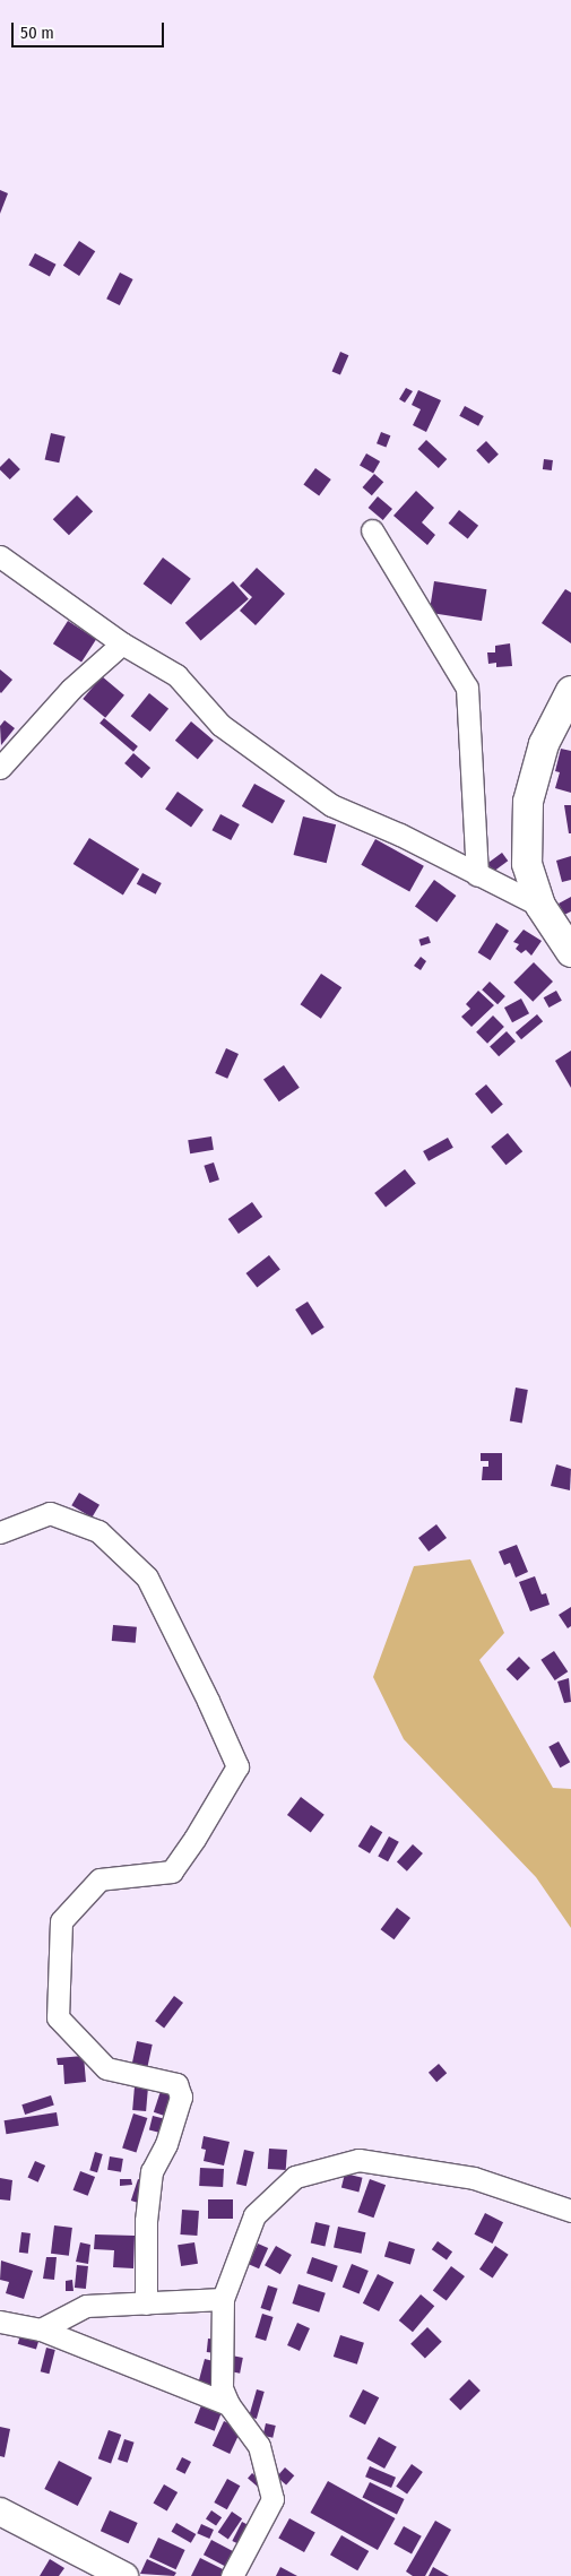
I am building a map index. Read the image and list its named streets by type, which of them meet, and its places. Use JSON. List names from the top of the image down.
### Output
{
  "scale_bar": "50 m"
}
